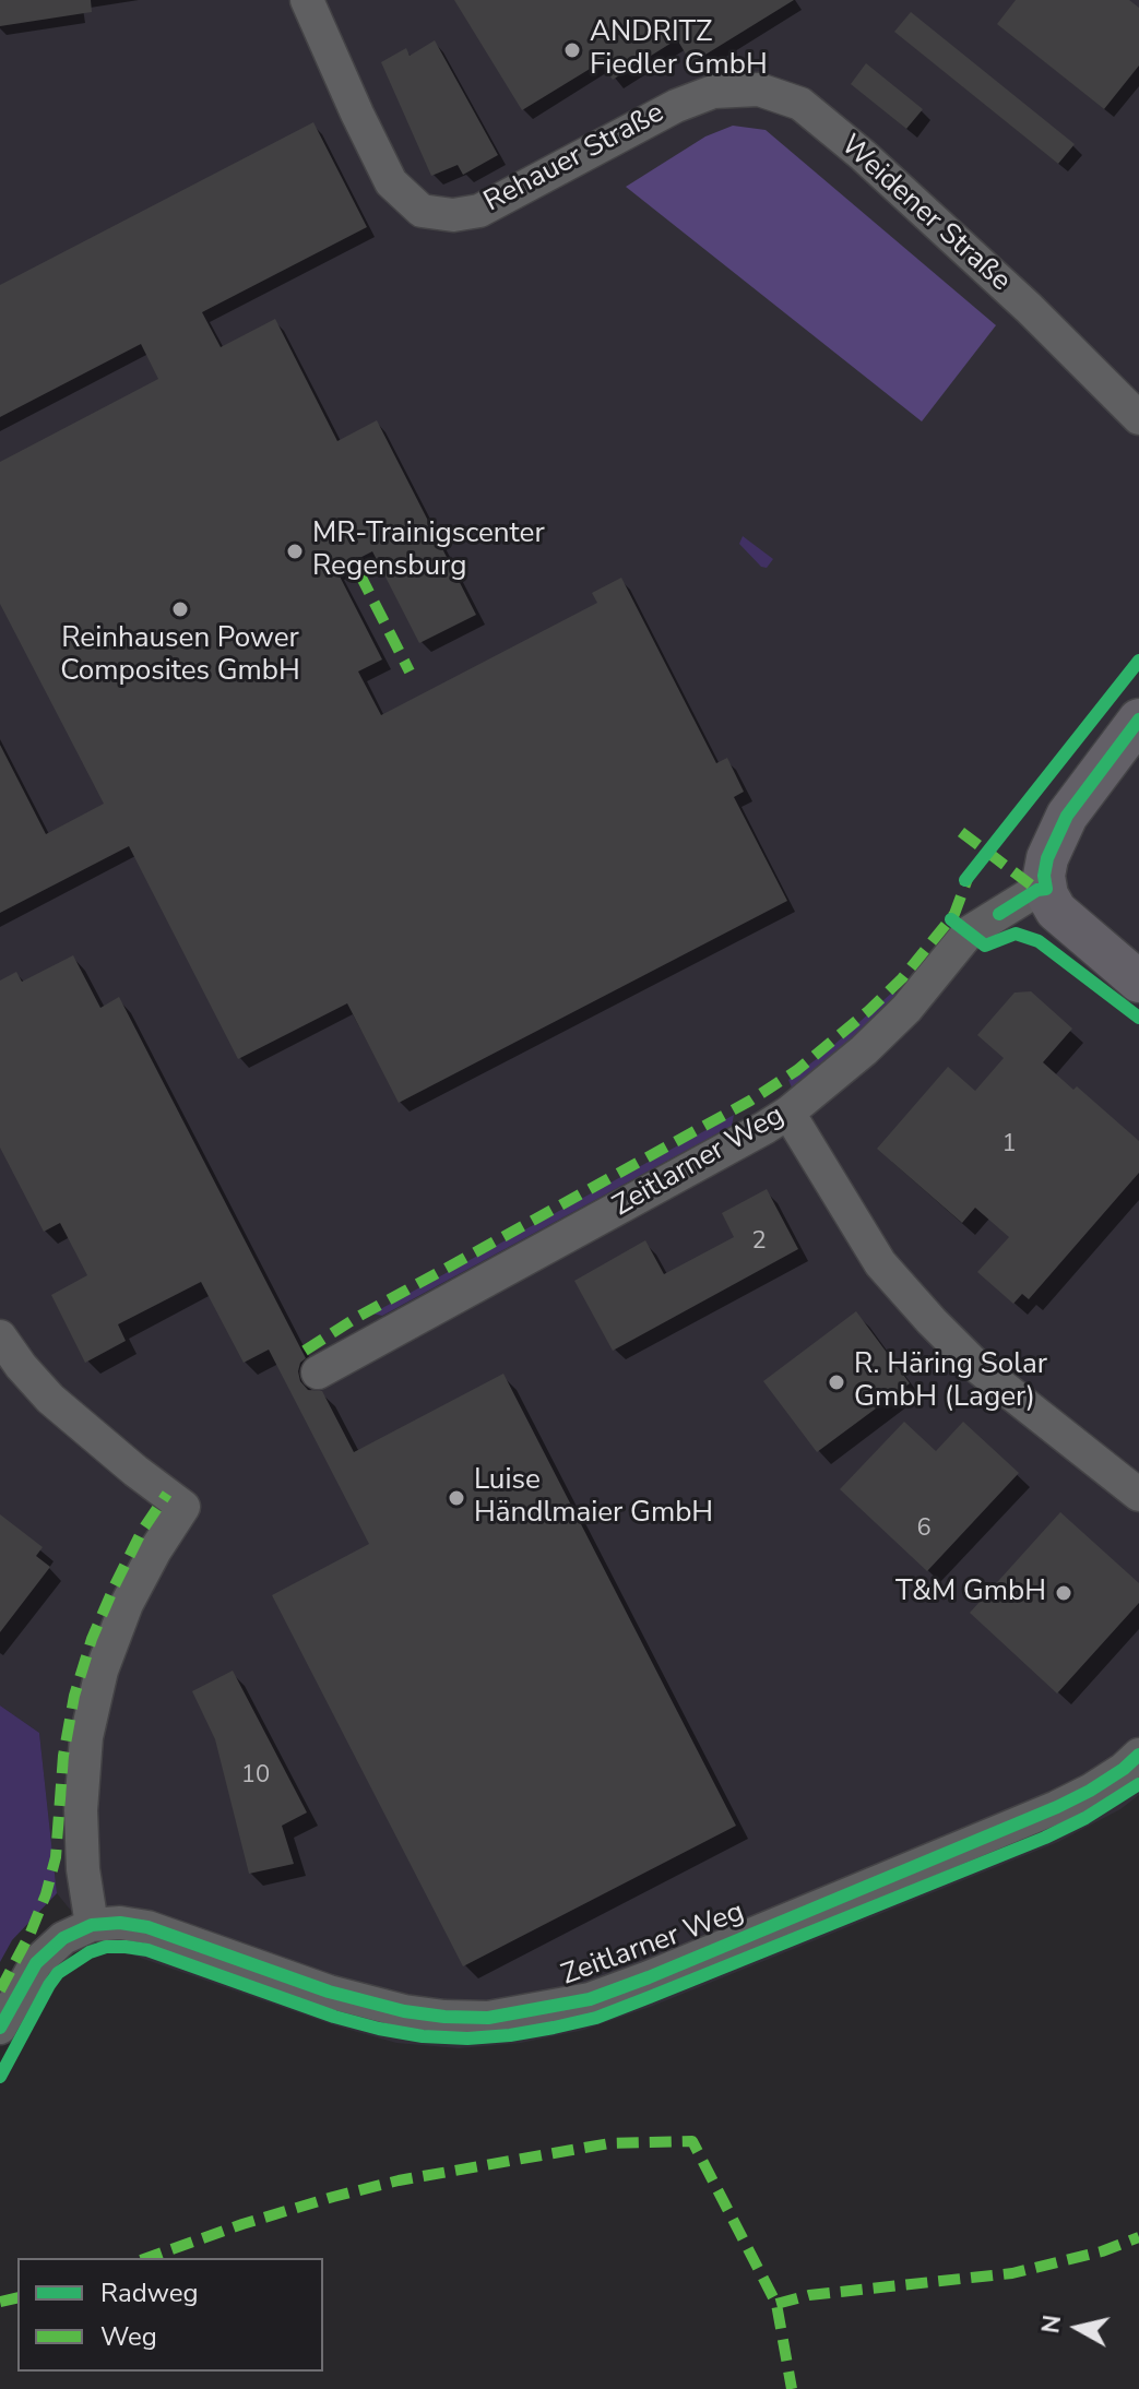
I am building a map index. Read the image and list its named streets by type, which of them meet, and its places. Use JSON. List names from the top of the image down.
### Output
{
  "streets": {
    "street": ["Rehauer Straße", "Weidener Straße", "Zeitlarner Weg"]
  },
  "crossings": [
    ["Rehauer Straße", "Weidener Straße"]
  ],
  "places": [
    "ANDRITZ Fiedler GmbH",
    "MR-Trainigscenter Regensburg",
    "Reinhausen Power Composites GmbH",
    "R. Häring Solar GmbH (Lager)",
    "Luise Händlmaier GmbH",
    "T&M GmbH"
  ],
  "house_numbers": [
    "1",
    "2",
    "6",
    "10"
  ],
  "legend": ["Radweg", "Weg"],
  "north": "left"
}
